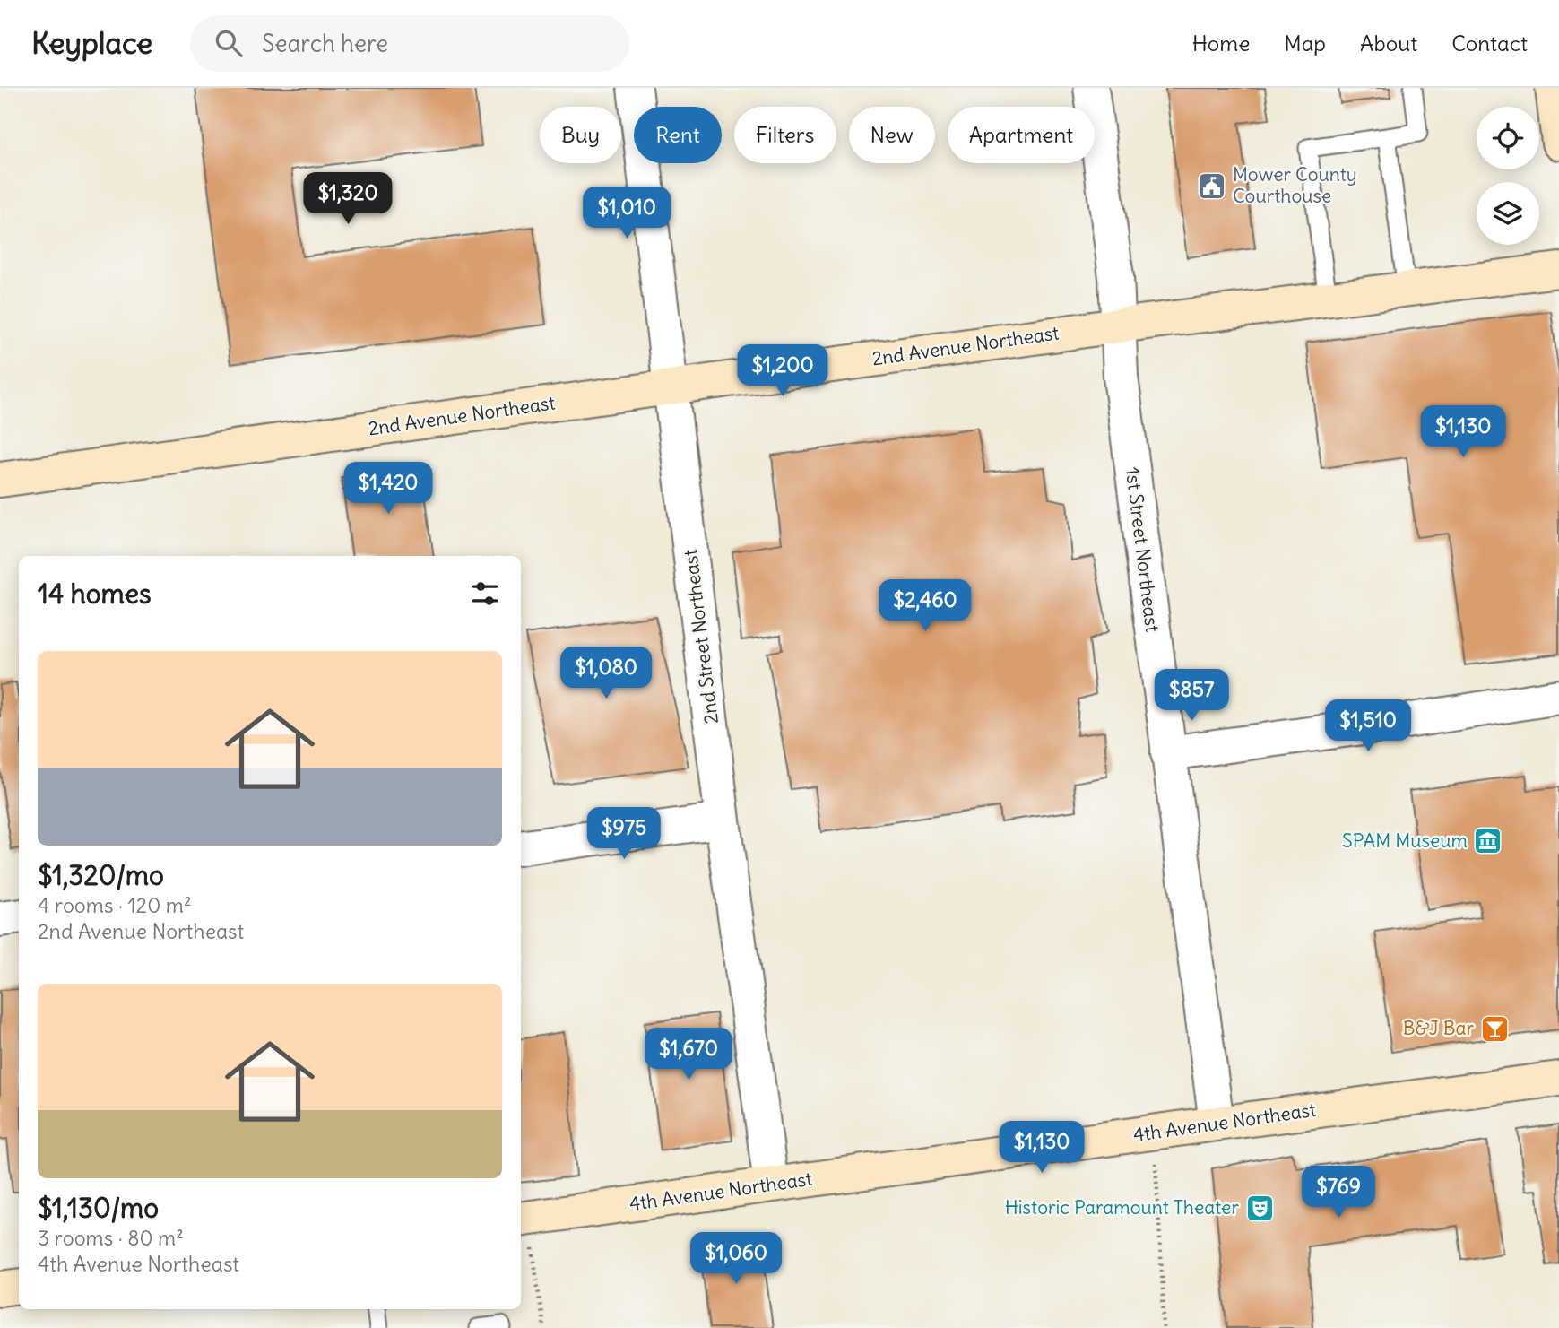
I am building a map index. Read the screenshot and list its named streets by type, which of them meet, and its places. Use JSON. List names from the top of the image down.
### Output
{
  "streets": {
    "street": [
      "2nd Avenue Northeast",
      "1st Street Northeast",
      "2nd Street Northeast",
      "4th Avenue Northeast"
    ]
  },
  "crossings": [
    ["2nd Avenue Northeast", "1st Street Northeast"],
    ["2nd Avenue Northeast", "2nd Street Northeast"],
    ["1st Street Northeast", "4th Avenue Northeast"],
    ["2nd Street Northeast", "4th Avenue Northeast"]
  ],
  "places": {
    "public building": ["Mower County Courthouse"],
    "museum": ["SPAM Museum"],
    "bar": ["B&J Bar"],
    "theatre": ["Historic Paramount Theater"]
  },
  "page": {
    "header": "Keyplace",
    "search": "Search here",
    "nav": [
      "Home",
      "Map",
      "About",
      "Contact"
    ],
    "chip": [
      "Buy",
      "Rent",
      "Filters",
      "New",
      "Apartment"
    ],
    "price": [
      "$1,320",
      "$1,010",
      "$1,200",
      "$1,130",
      "$1,420",
      "$2,460",
      "$1,080",
      "$857",
      "$1,510",
      "$975",
      "$1,670",
      "$1,130",
      "$769",
      "$1,060"
    ],
    "heading": "14 homes",
    "list": [
      {
        "name": "$1,320/mo",
        "note": "4 rooms · 120 m² · 2nd Avenue Northeast"
      },
      {
        "name": "$1,130/mo",
        "note": "3 rooms · 80 m² · 4th Avenue Northeast"
      }
    ]
  }
}
